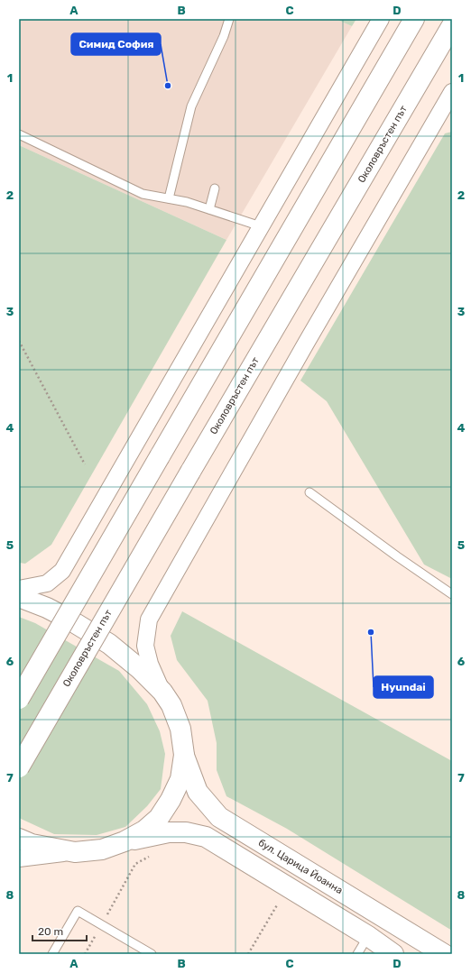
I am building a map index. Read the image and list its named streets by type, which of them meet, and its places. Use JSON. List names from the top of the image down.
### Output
{
  "streets": {
    "main road": ["Околовръстен път", "бул. Царица Йоанна"]
  },
  "places": ["Симид София", "Hyundai"],
  "scale_bar": "20 m",
  "grid": {
    "columns": [
      "A",
      "B",
      "C",
      "D"
    ],
    "rows": [
      "1",
      "2",
      "3",
      "4",
      "5",
      "6",
      "7",
      "8"
    ]
  }
}
